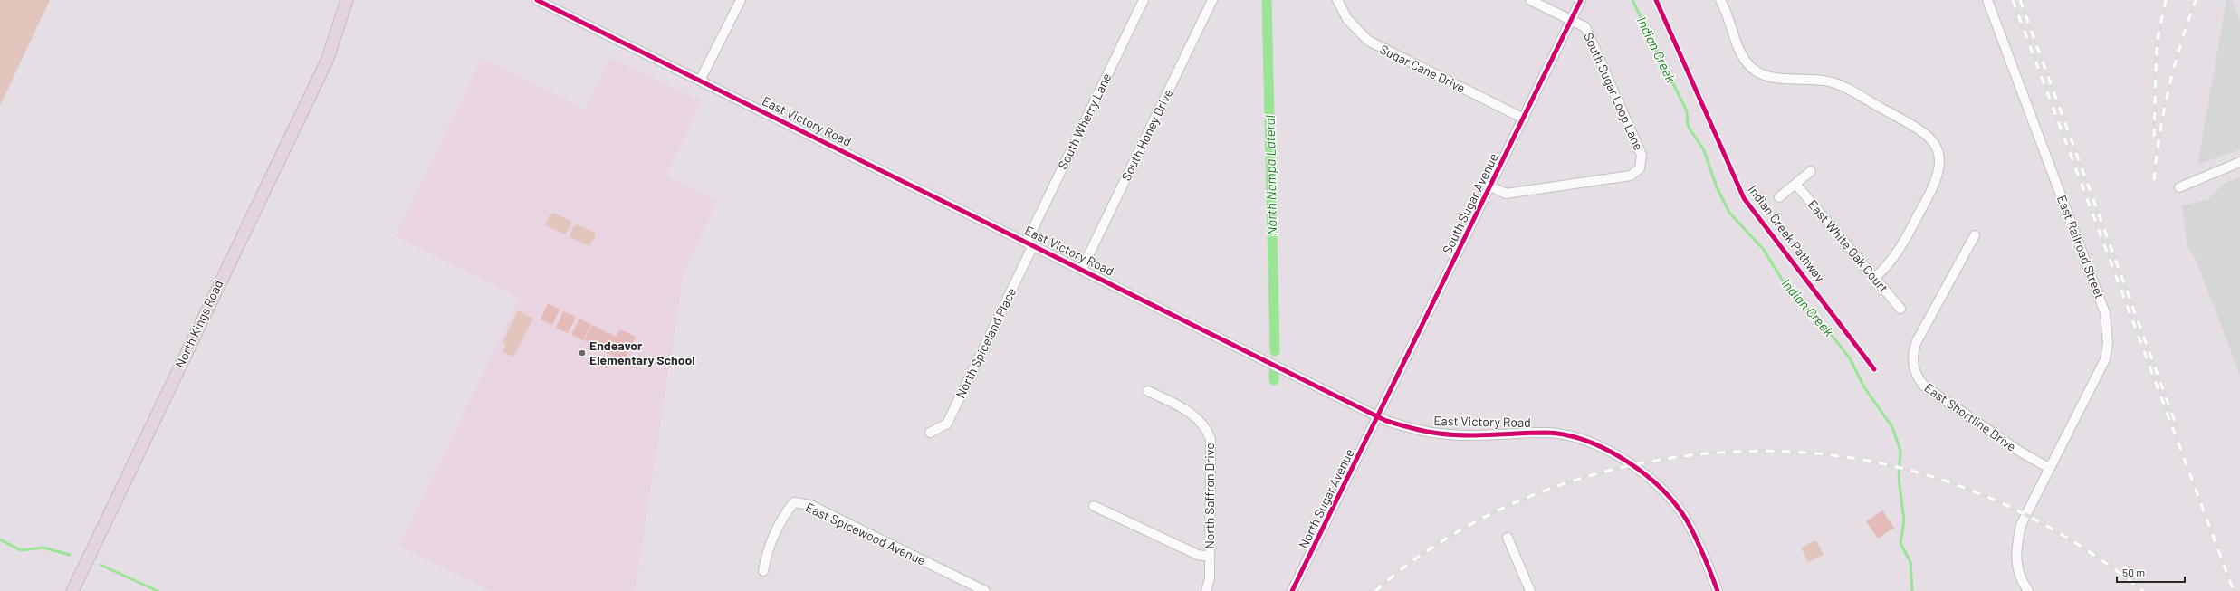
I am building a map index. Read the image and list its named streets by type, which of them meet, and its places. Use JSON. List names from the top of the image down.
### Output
{
  "streets": {
    "main road": ["North Kings Road"],
    "street": [
      "Sugar Cane Drive",
      "South Sugar Loop Lane",
      "East Victory Road",
      "South Wherry Lane",
      "South Honey Drive",
      "South Sugar Avenue",
      "East White Oak Court",
      "East Railroad Street",
      "North Spiceland Place",
      "East Shortline Drive",
      "North Saffron Drive",
      "North Sugar Avenue",
      "East Spicewood Avenue"
    ],
    "cycle path": ["Indian Creek Pathway"]
  },
  "crossings": [
    ["Sugar Cane Drive", "South Sugar Avenue"],
    ["South Sugar Loop Lane", "South Sugar Avenue"],
    ["East Victory Road", "South Wherry Lane"],
    ["East Victory Road", "South Honey Drive"],
    ["East Victory Road", "South Sugar Avenue"],
    ["East Victory Road", "North Spiceland Place"],
    ["East Victory Road", "North Sugar Avenue"],
    ["South Wherry Lane", "North Spiceland Place"],
    ["South Sugar Avenue", "North Sugar Avenue"],
    ["East Railroad Street", "East Shortline Drive"]
  ],
  "water": ["Indian Creek", "North Nampa Lateral"],
  "places": ["Endeavor Elementary School"],
  "scale_bar": "50 m"
}
